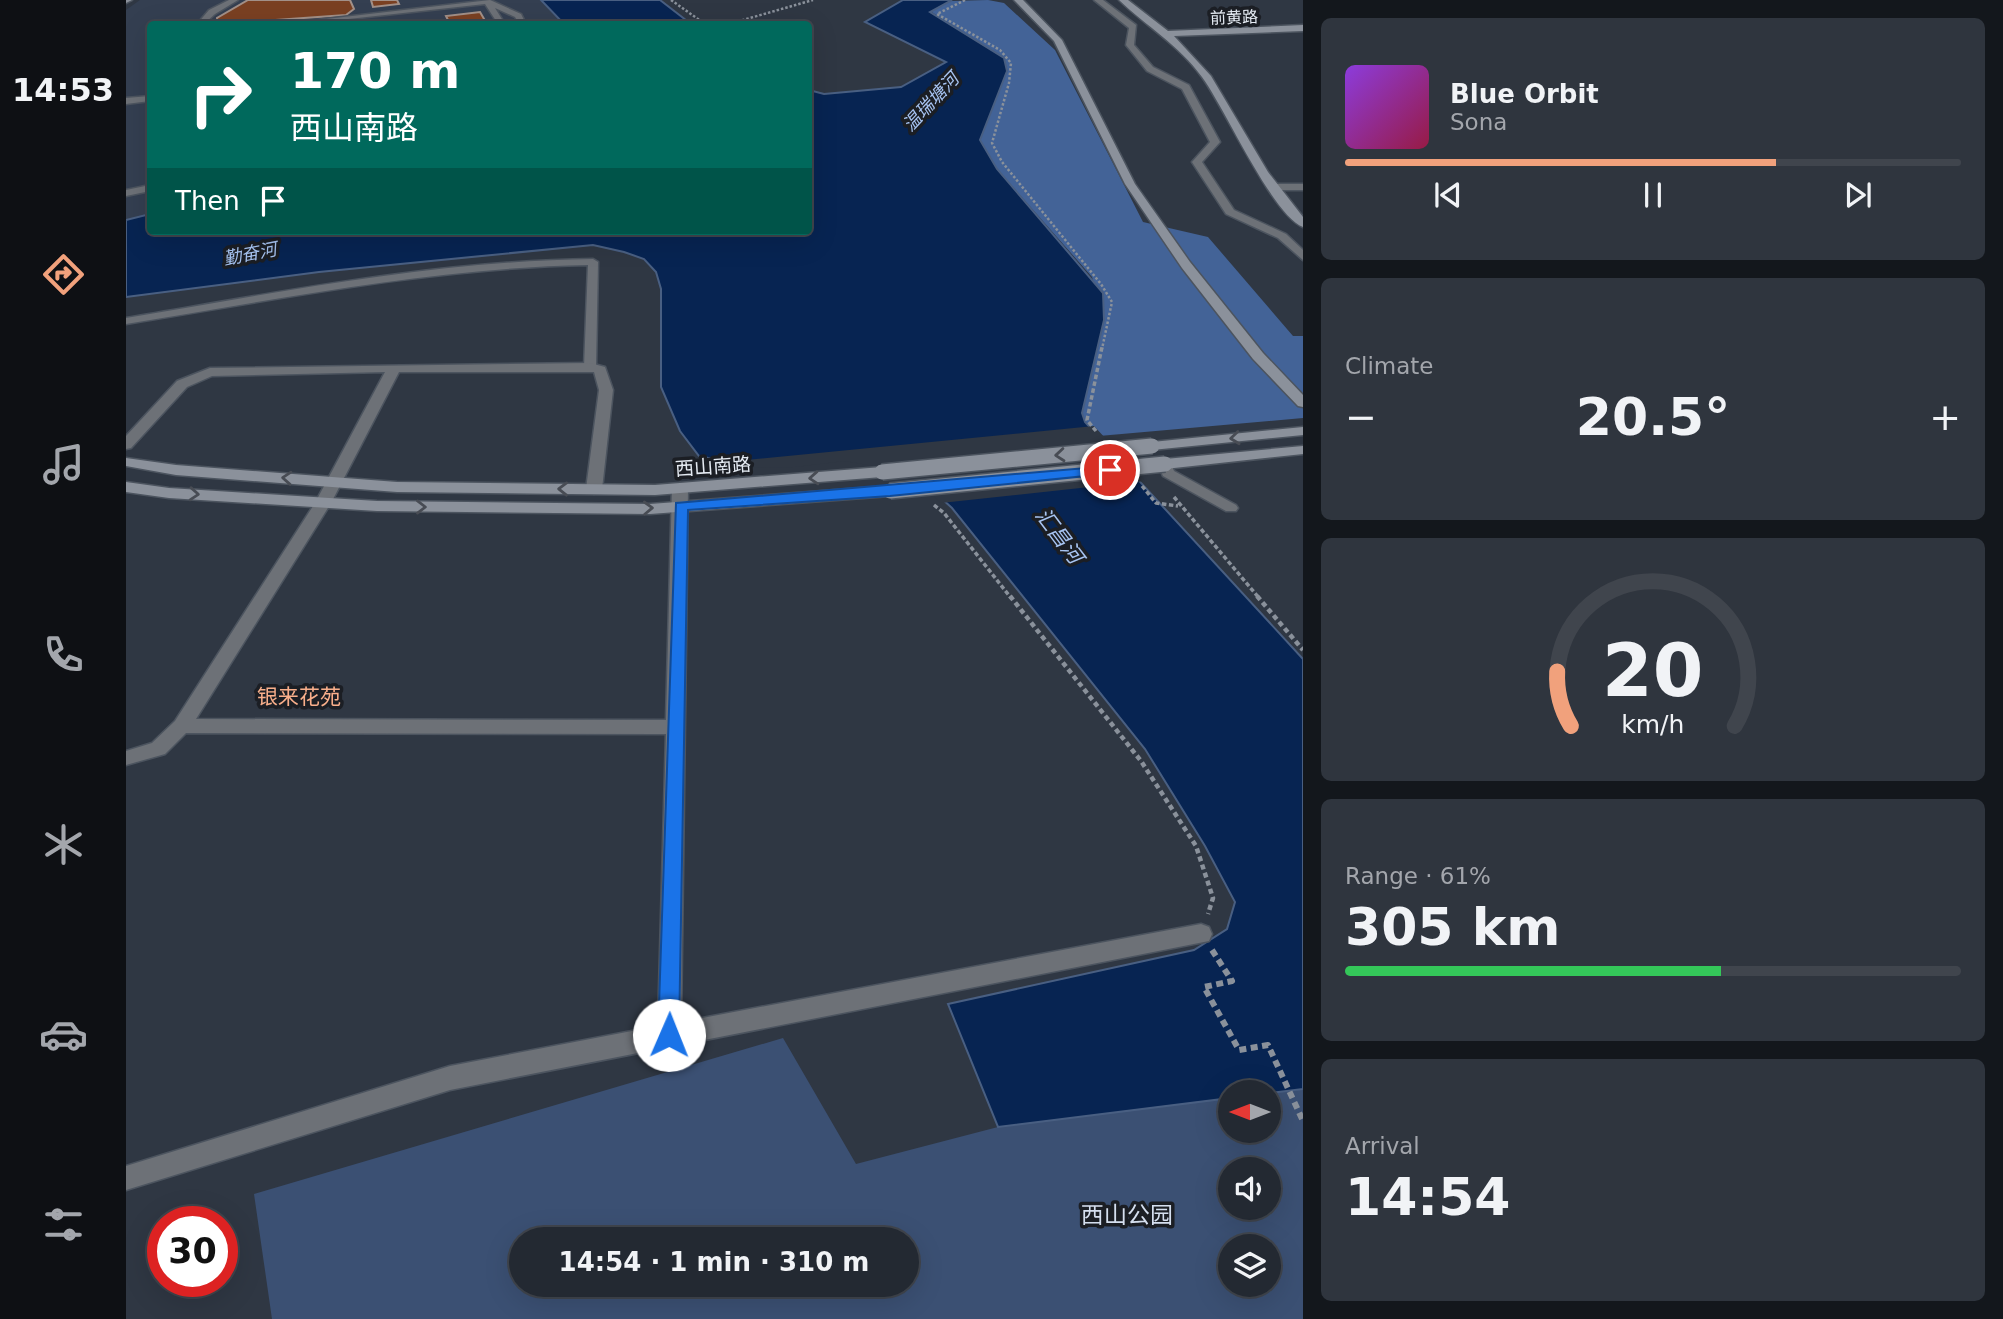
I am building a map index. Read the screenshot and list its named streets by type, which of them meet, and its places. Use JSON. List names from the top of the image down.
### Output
{
  "streets": {
    "street": ["前黄路", "西山南路"]
  },
  "districts": ["银来花苑"],
  "water": ["温瑞塘河", "勤奋河", "汇昌河"],
  "parks": ["西山公园"],
  "north": "left",
  "page": {
    "tabs": "14:53",
    "turn": ["170 m", "西山南路"],
    "song": ["Blue Orbit", "Sona"],
    "then": "Then",
    "tile": [
      "Climate",
      ["Range · 61%", "305 km"],
      ["Arrival", "14:54"]
    ],
    "heat": ["−", "20.5°", "+"],
    "limit": "30",
    "trip": "14:54 · 1 min · 310 m",
    "gauge": ["20", "km/h"]
  }
}
